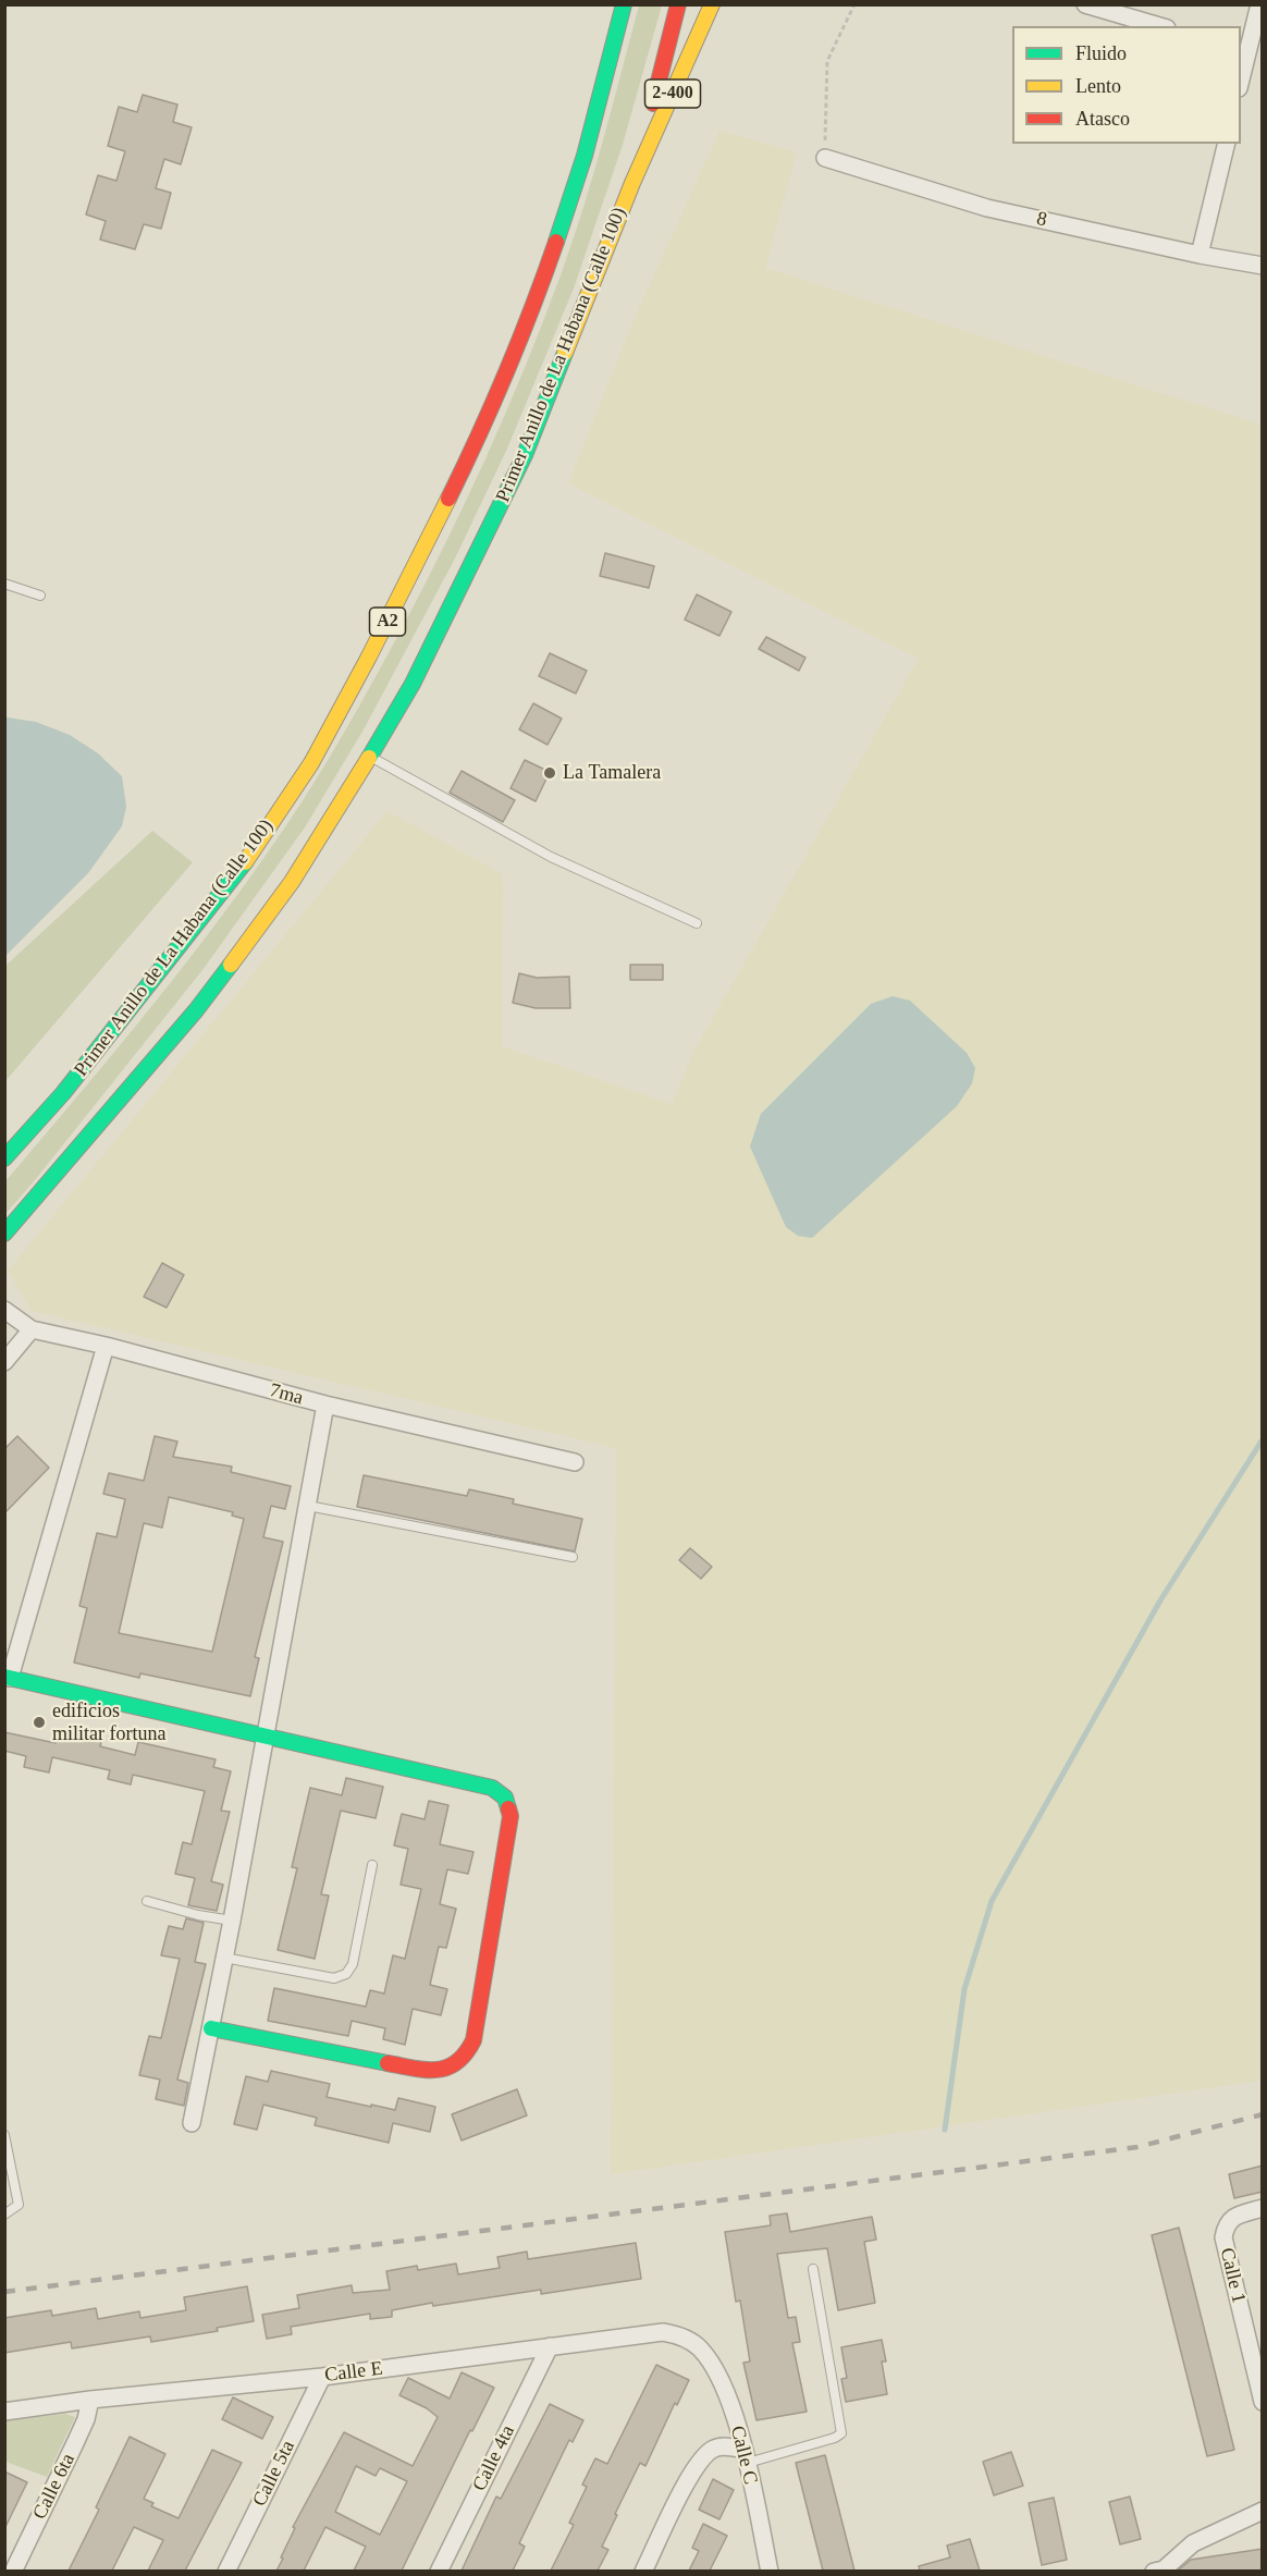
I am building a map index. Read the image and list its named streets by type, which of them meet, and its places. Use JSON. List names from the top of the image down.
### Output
{
  "streets": {
    "main road": ["2-400", "Primer Anillo de La Habana (Calle 100)", "A2"],
    "street": [
      "8",
      "7ma",
      "Calle 1",
      "Calle E",
      "Calle C",
      "Calle 4ta",
      "Calle 5ta",
      "Calle 6ta"
    ]
  },
  "crossings": [
    ["2-400", "Primer Anillo de La Habana (Calle 100)"],
    ["2-400", "A2"],
    ["Primer Anillo de La Habana (Calle 100)", "A2"],
    ["Calle E", "Calle C"],
    ["Calle E", "Calle 4ta"],
    ["Calle E", "Calle 5ta"],
    ["Calle E", "Calle 6ta"]
  ],
  "places": ["La Tamalera", "edificios militar fortuna"],
  "legend": ["Fluido", "Lento", "Atasco"]
}
